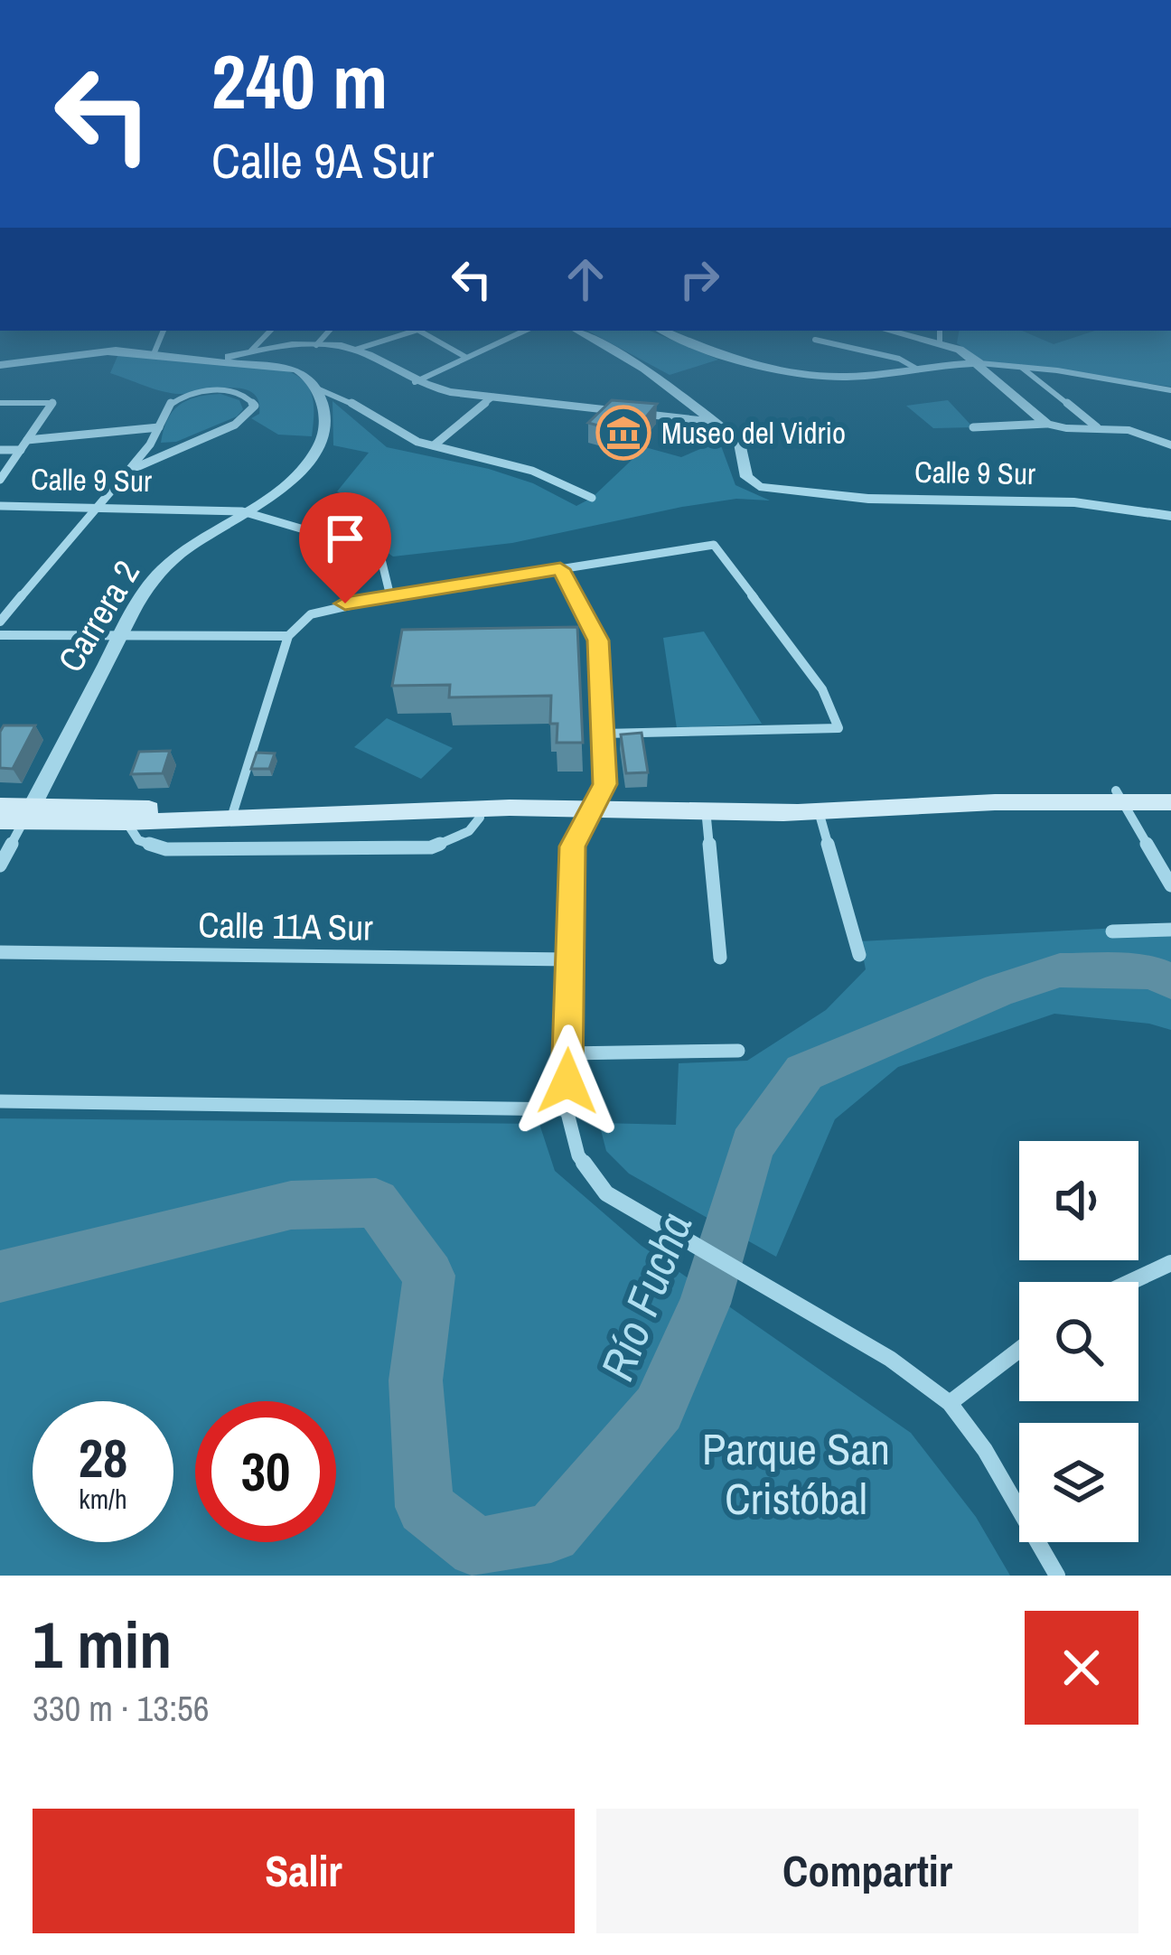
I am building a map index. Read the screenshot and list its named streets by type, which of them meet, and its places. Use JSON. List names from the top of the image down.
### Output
{
  "streets": {
    "street": ["Calle 9 Sur", "Carrera 2", "Calle 11A Sur"]
  },
  "crossings": [
    ["Calle 9 Sur", "Carrera 2"]
  ],
  "water": ["Río Fucha"],
  "parks": ["Parque San Cristóbal"],
  "places": {
    "museum": ["Museo del Vidrio"]
  },
  "page": {
    "turn": ["240 m", "Calle 9A Sur"],
    "speed": "28 km/h",
    "limit": "30",
    "heading": ["1 min", "330 m · 13:56"],
    "buttons": ["Salir", "Compartir"]
  }
}
